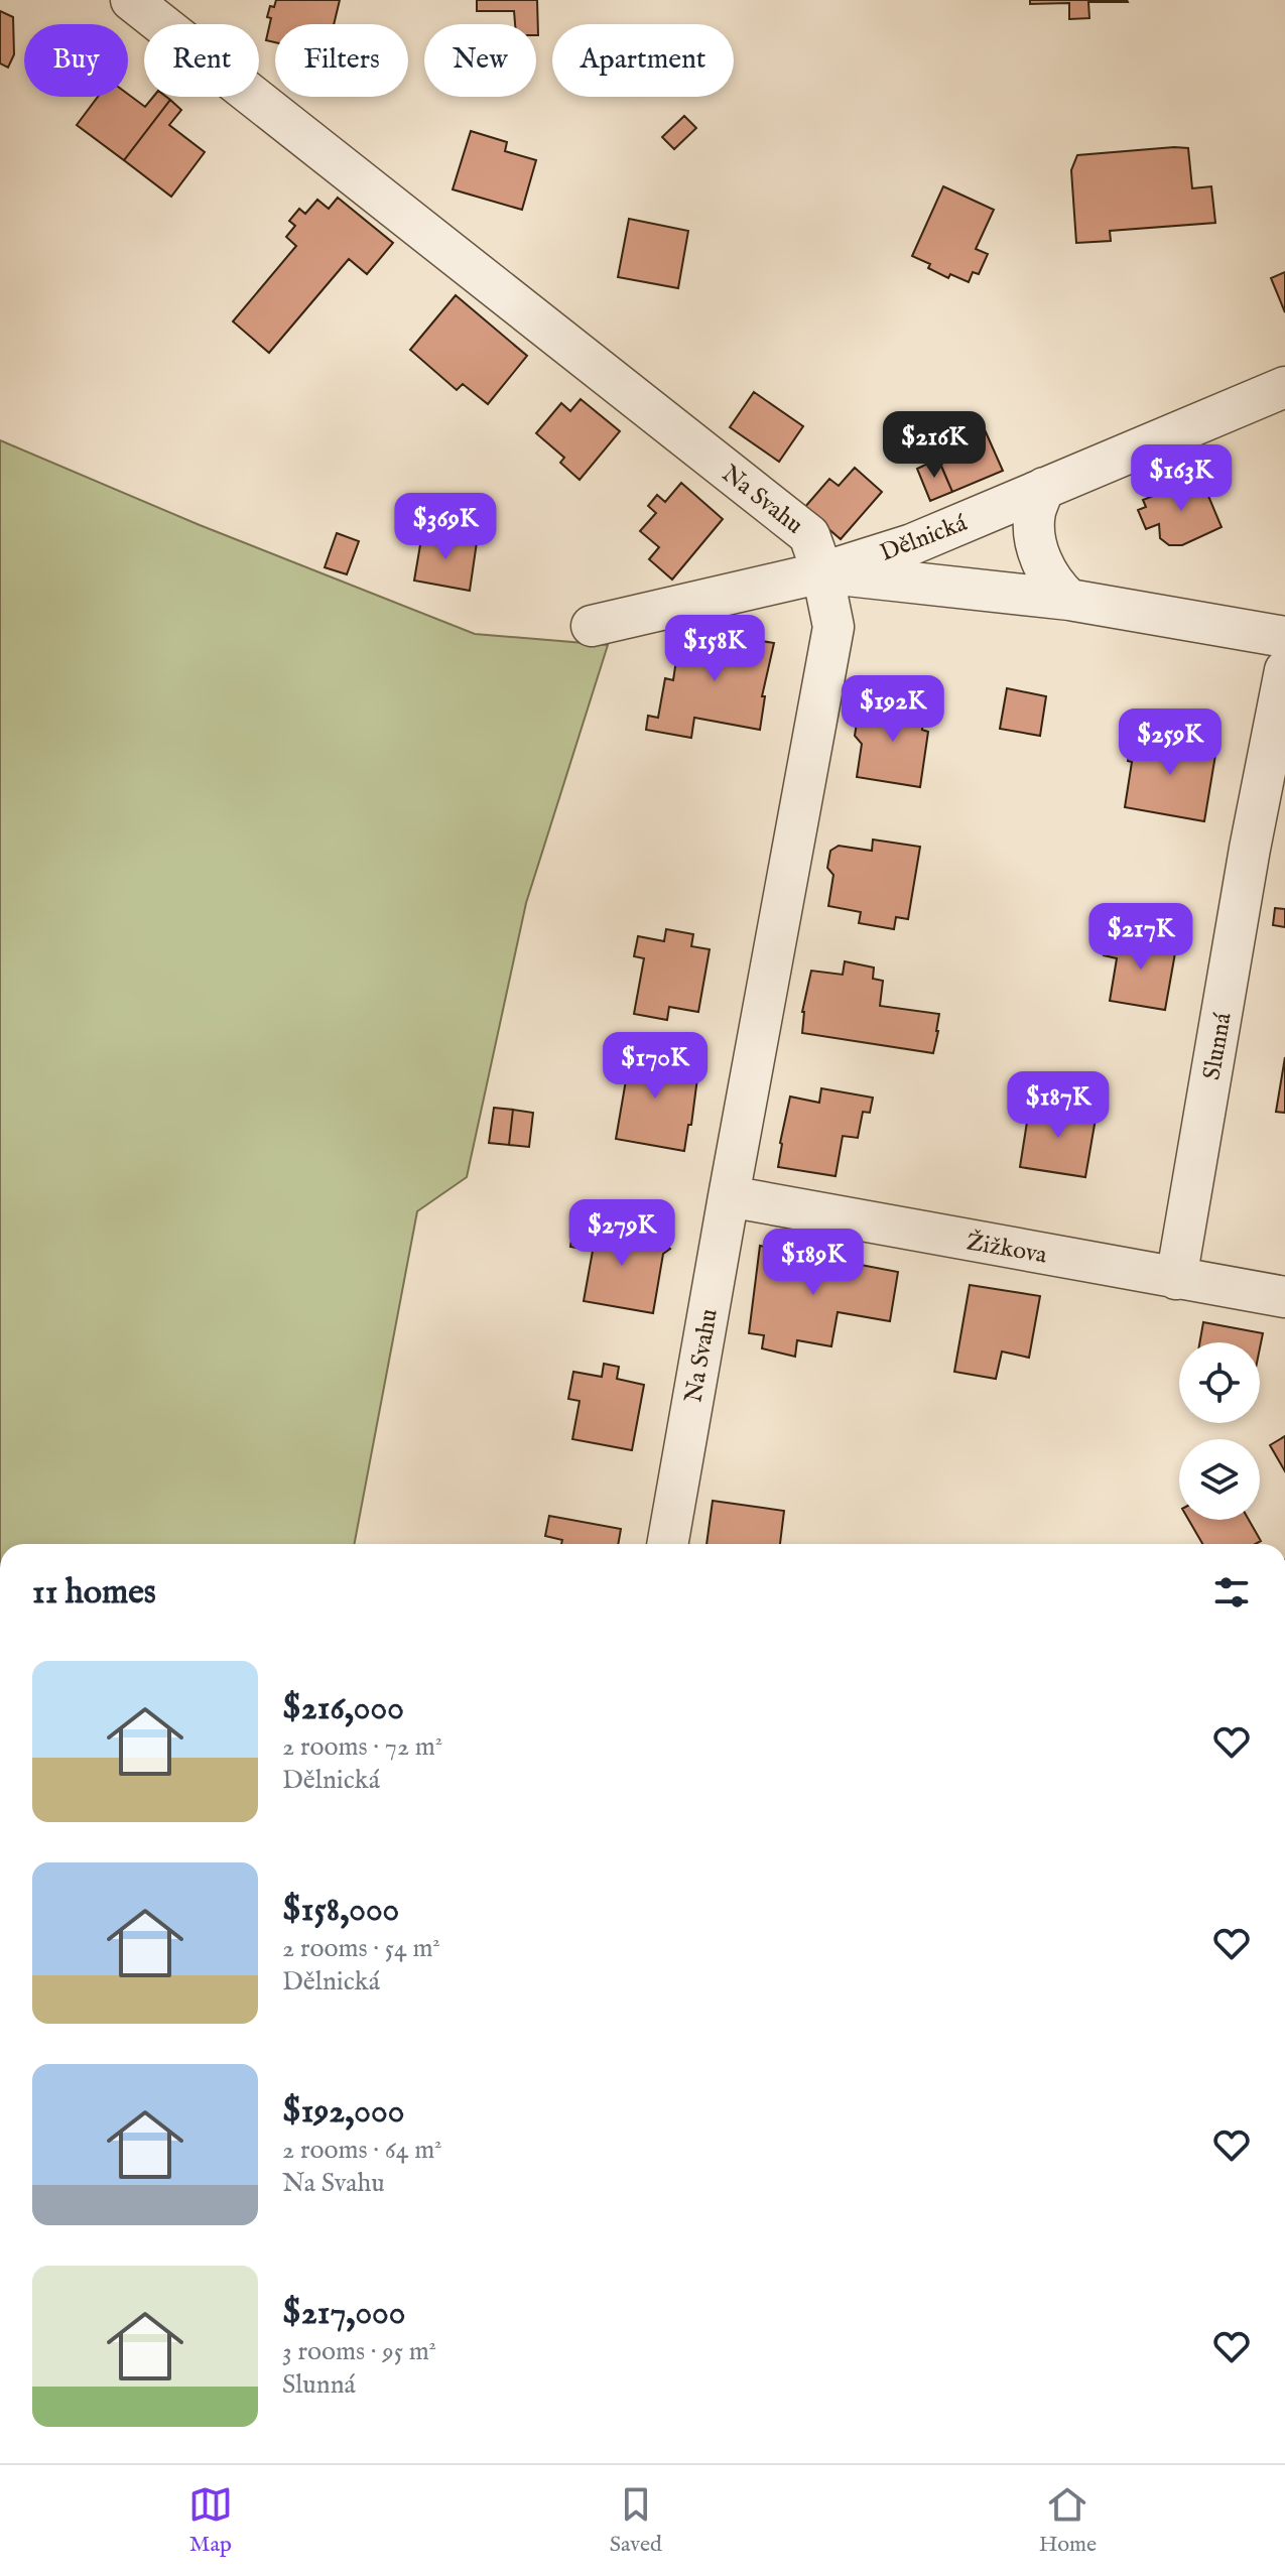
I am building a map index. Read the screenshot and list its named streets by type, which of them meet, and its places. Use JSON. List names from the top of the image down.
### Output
{
  "streets": {
    "street": [
      "Na Svahu",
      "Dělnická",
      "Slunná",
      "Žižkova"
    ]
  },
  "crossings": [
    ["Na Svahu", "Dělnická"],
    ["Na Svahu", "Žižkova"],
    ["Slunná", "Žižkova"]
  ],
  "page": {
    "chip": [
      "Buy",
      "Rent",
      "Filters",
      "New",
      "Apartment"
    ],
    "price": [
      "$216K",
      "$163K",
      "$369K",
      "$158K",
      "$192K",
      "$259K",
      "$217K",
      "$170K",
      "$187K",
      "$279K",
      "$189K"
    ],
    "heading": "11 homes",
    "list": [
      {
        "name": "$216,000",
        "note": "2 rooms · 72 m² · Dělnická"
      },
      {
        "name": "$158,000",
        "note": "2 rooms · 54 m² · Dělnická"
      },
      {
        "name": "$192,000",
        "note": "2 rooms · 64 m² · Na Svahu"
      },
      {
        "name": "$217,000",
        "note": "3 rooms · 95 m² · Slunná"
      }
    ],
    "tabs": ["Map", "Saved", "Home"]
  }
}
